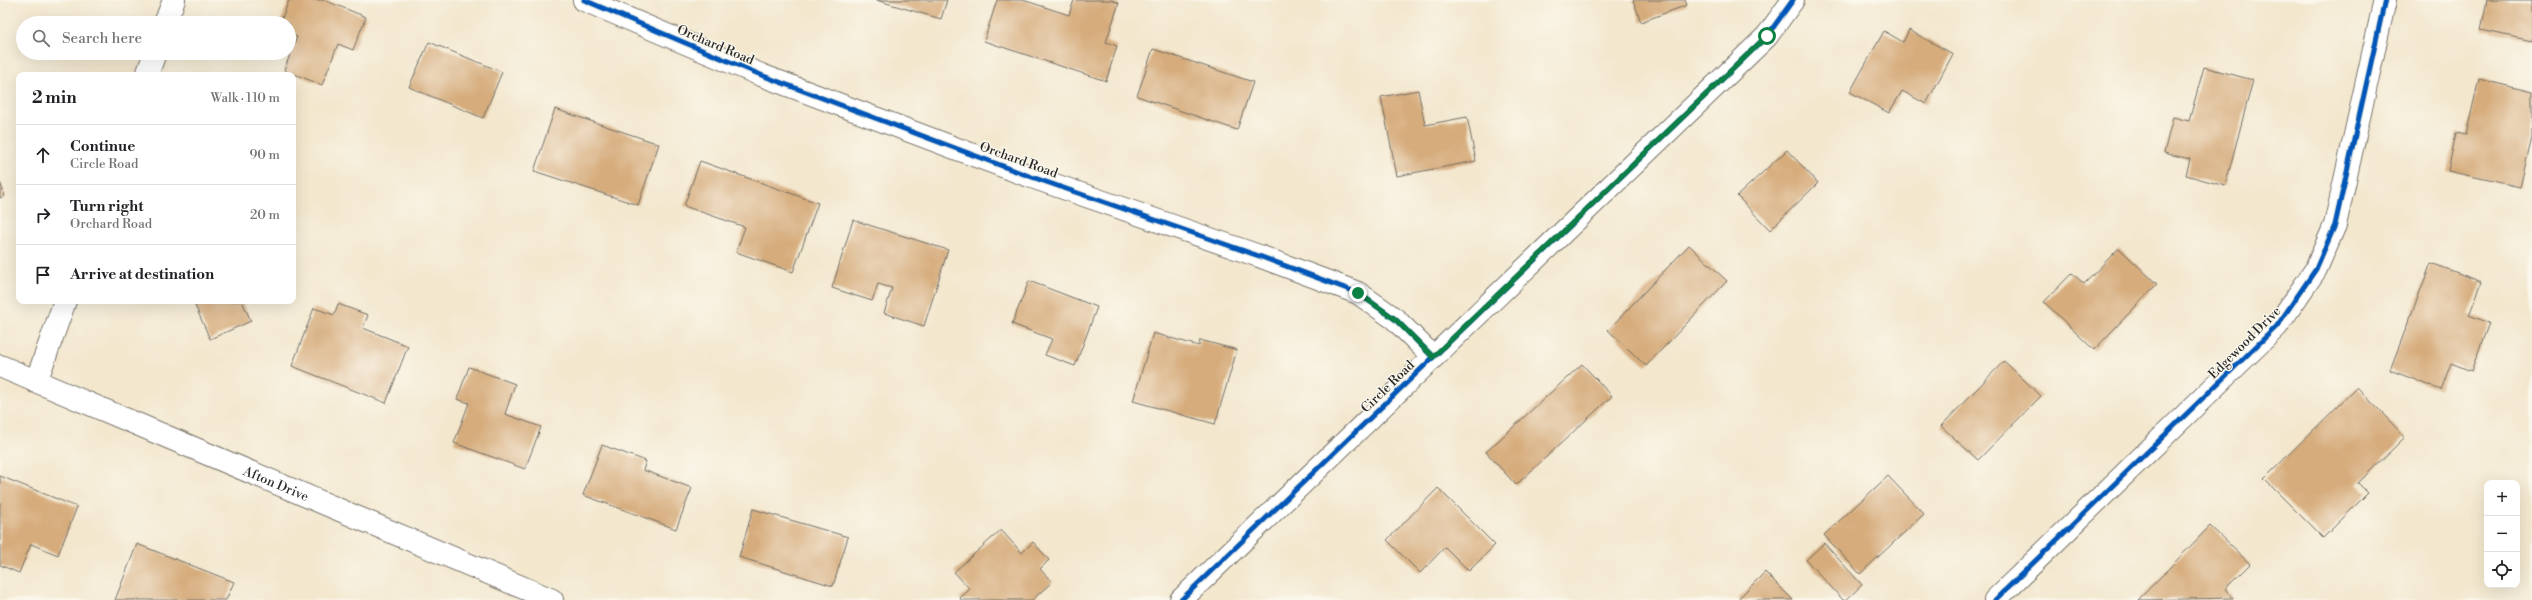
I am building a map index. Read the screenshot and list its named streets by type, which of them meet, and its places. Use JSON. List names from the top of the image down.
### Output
{
  "streets": {
    "street": [
      "Orchard Road",
      "Edgewood Drive",
      "Circle Road",
      "Afton Drive"
    ]
  },
  "crossings": [
    ["Orchard Road", "Circle Road"]
  ],
  "page": {
    "search": "Search here",
    "heading": ["2 min", "Walk · 110 m"],
    "list": [
      ["Continue", "Circle Road", "90 m"],
      ["Turn right", "Orchard Road", "20 m"],
      "Arrive at destination"
    ],
    "map_buttons": ["+", "−"]
  }
}
